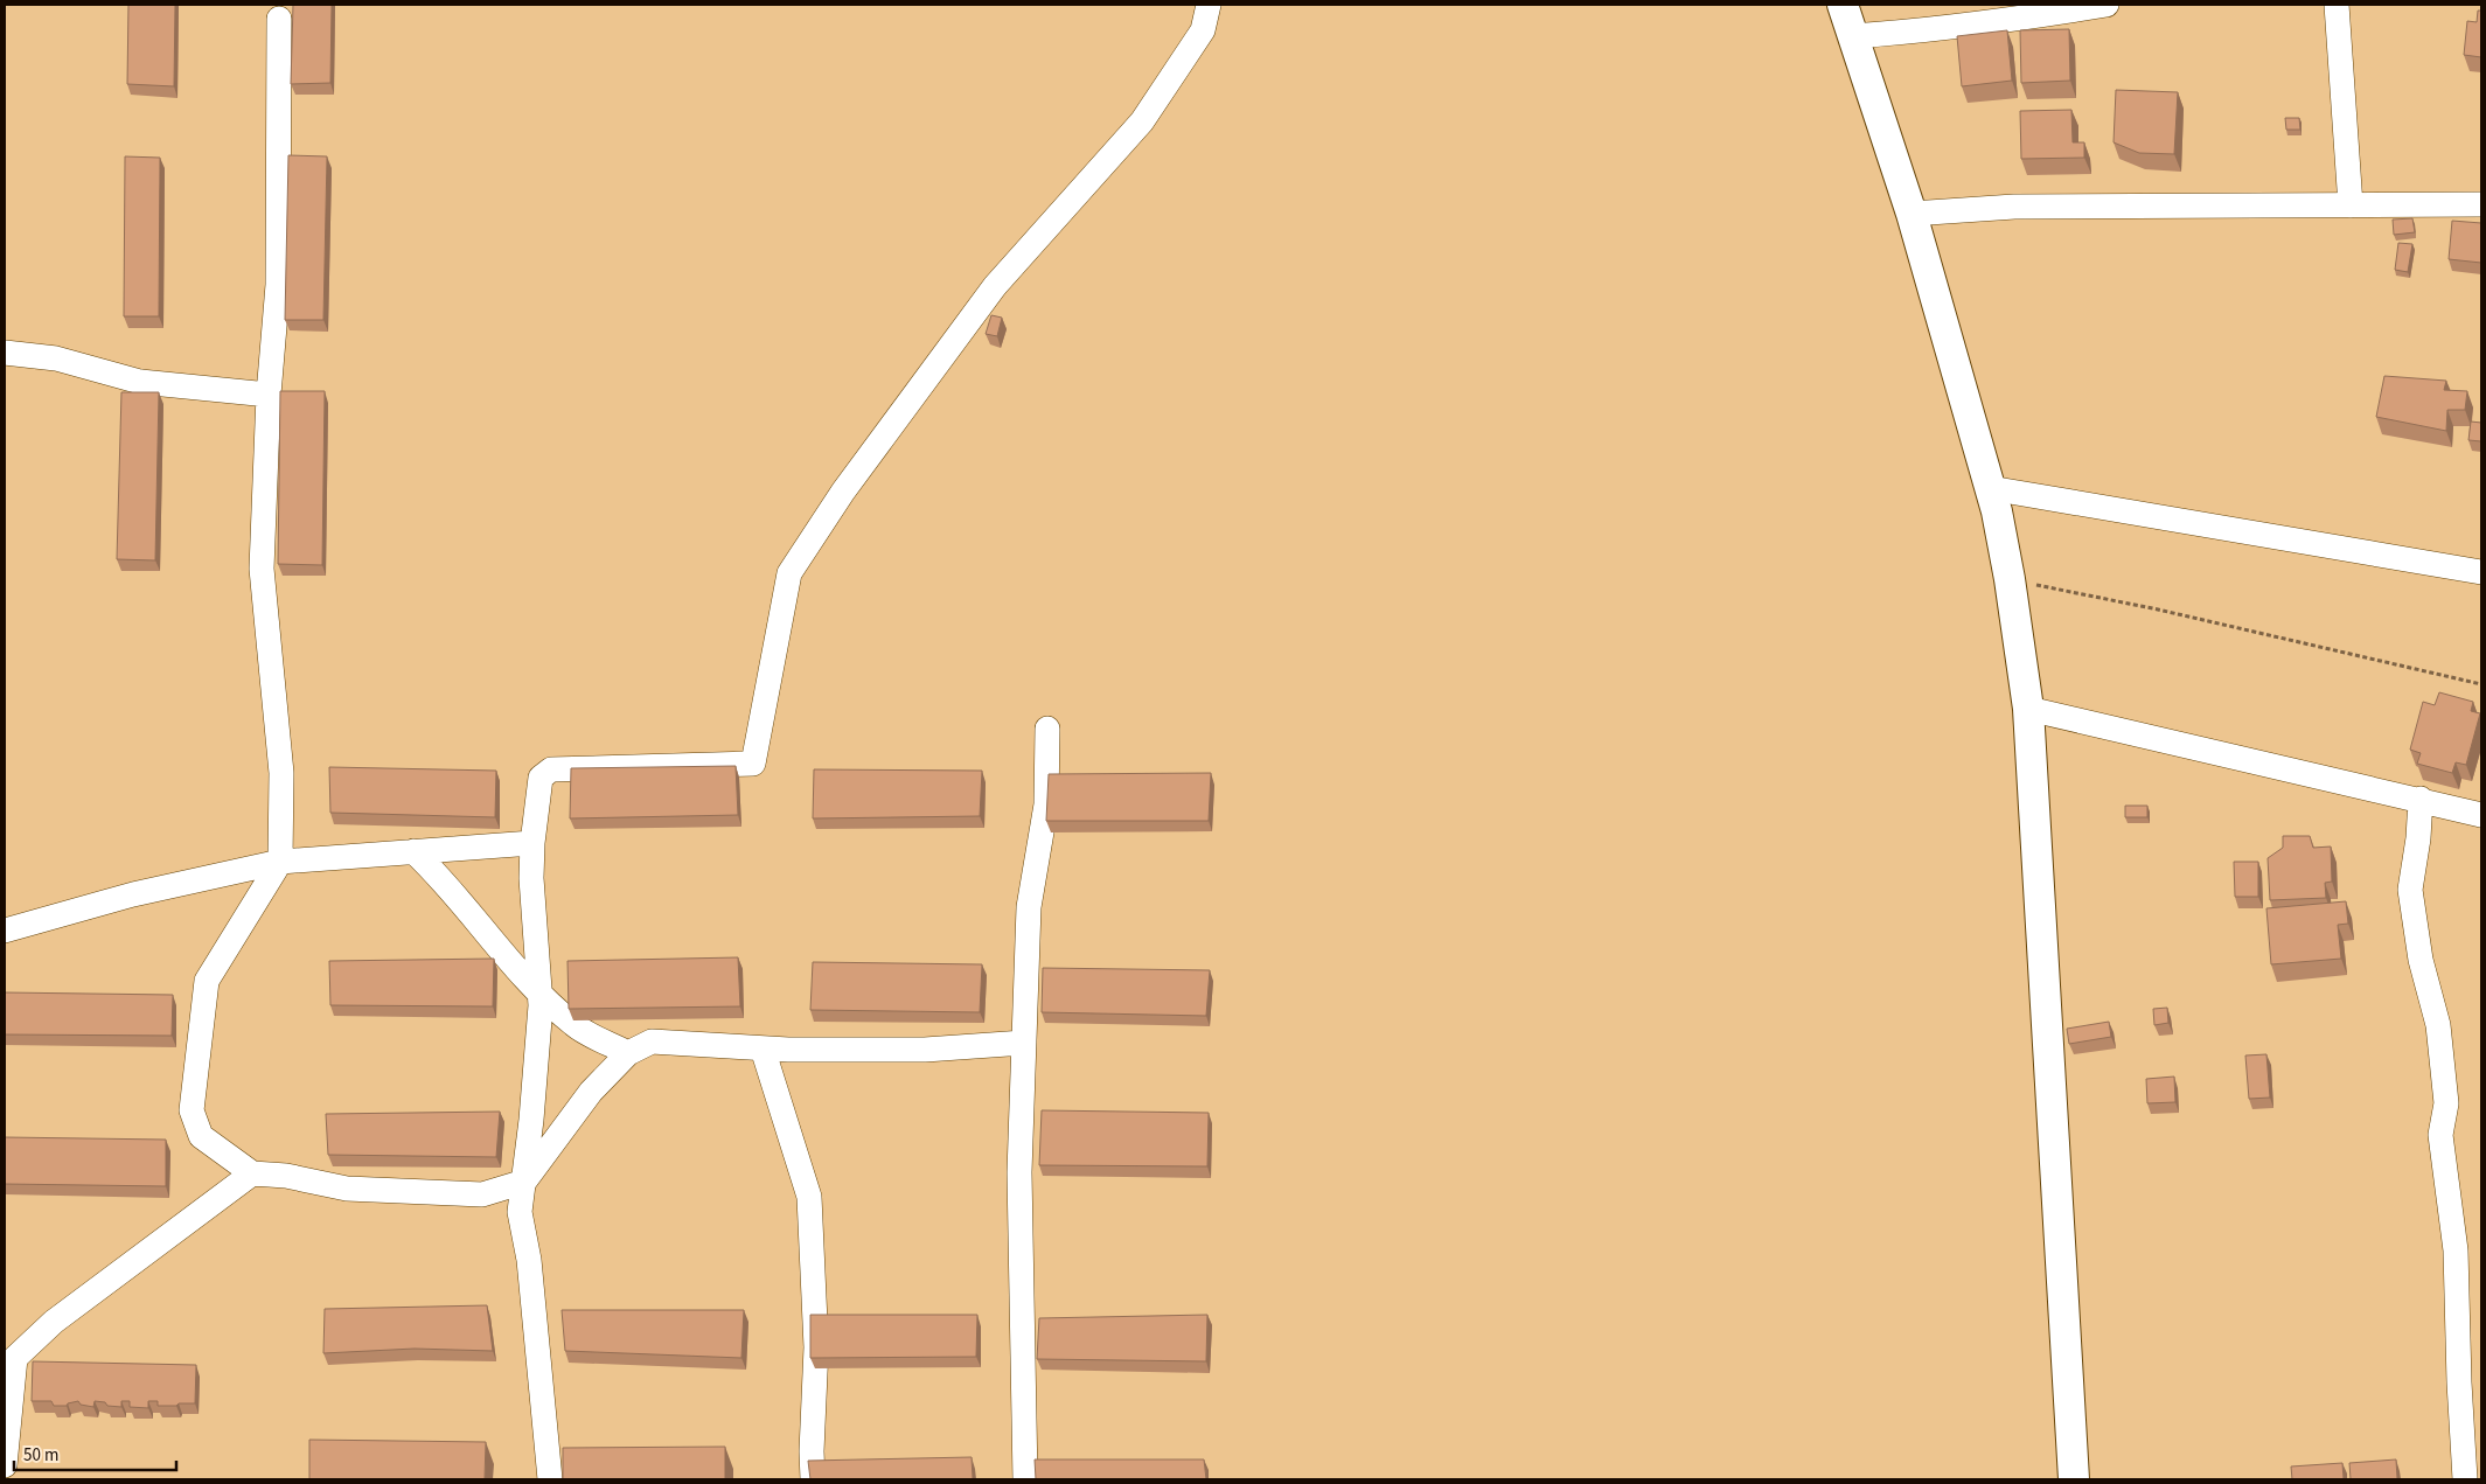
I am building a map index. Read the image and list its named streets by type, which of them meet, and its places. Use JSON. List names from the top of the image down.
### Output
{
  "scale_bar": "50 m"
}
